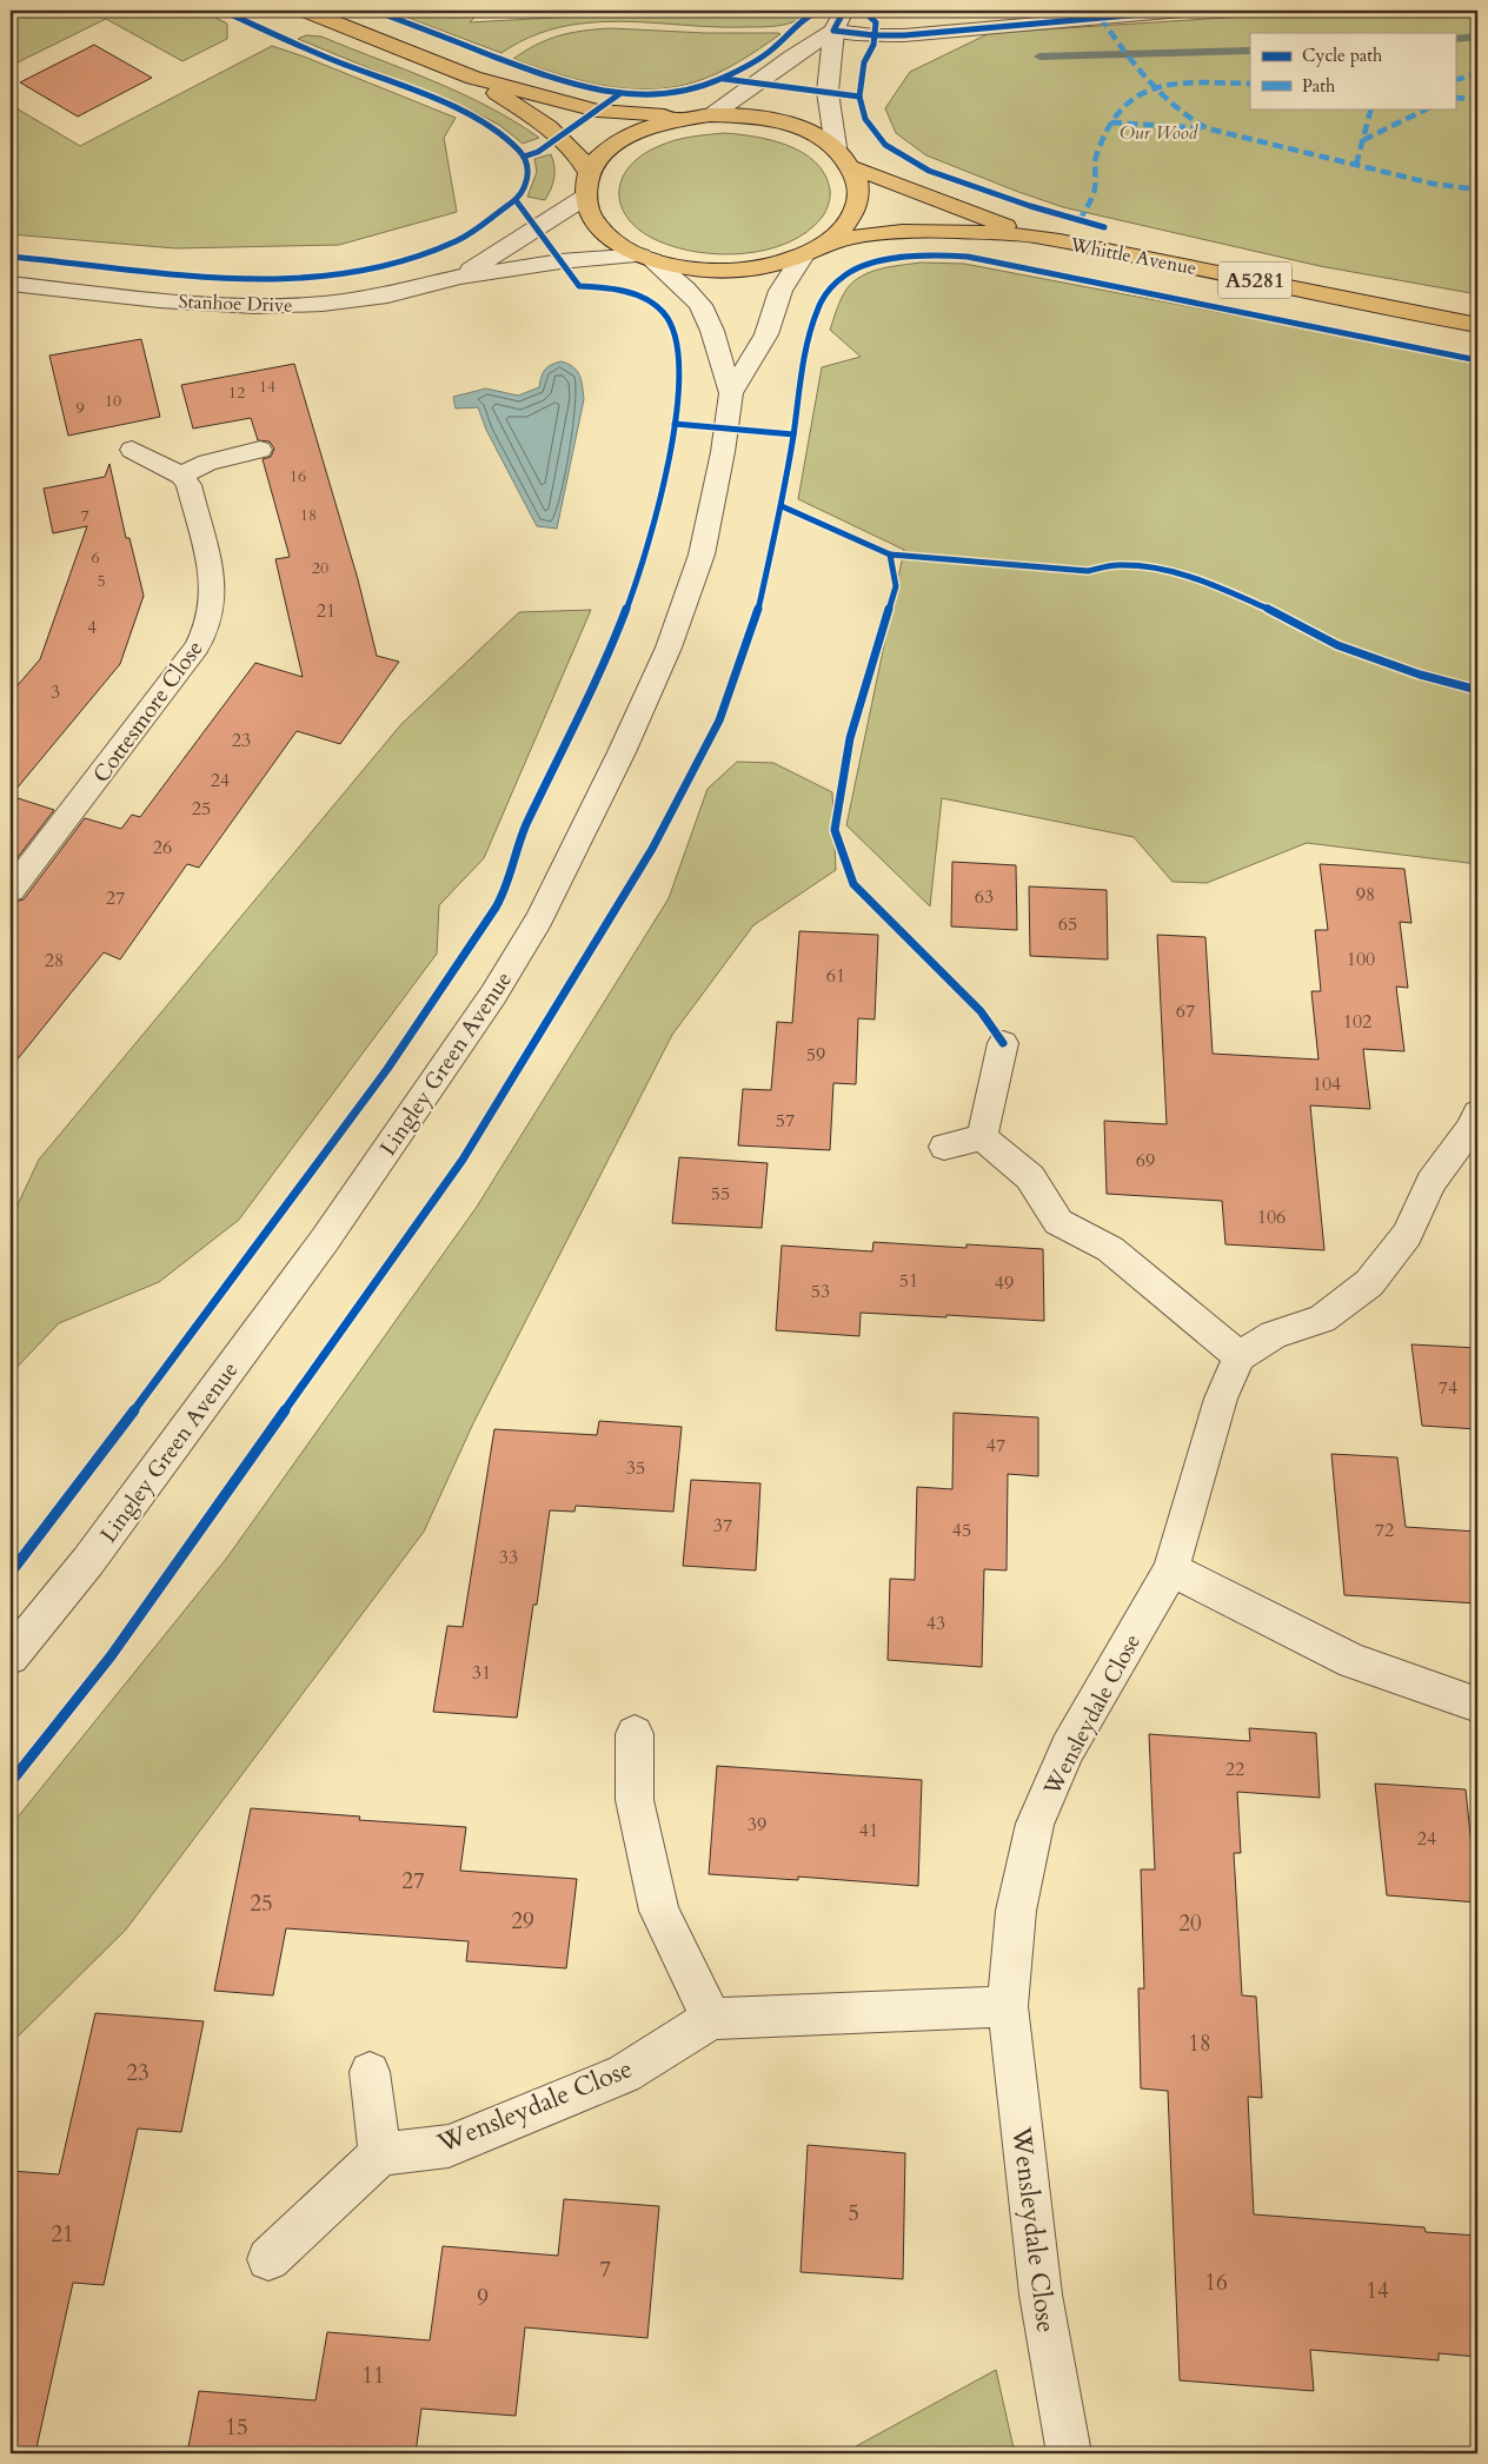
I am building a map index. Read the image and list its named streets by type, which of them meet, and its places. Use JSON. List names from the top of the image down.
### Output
{
  "streets": {
    "main road": ["Whittle Avenue", "A5281"],
    "street": [
      "Stanhoe Drive",
      "Cottesmore Close",
      "Lingley Green Avenue",
      "Wensleydale Close"
    ]
  },
  "crossings": [
    ["Whittle Avenue", "A5281"],
    ["Whittle Avenue", "Lingley Green Avenue"],
    ["A5281", "Stanhoe Drive"],
    ["A5281", "Lingley Green Avenue"],
    ["Stanhoe Drive", "Lingley Green Avenue"]
  ],
  "parks": ["Our Wood"],
  "house_numbers": [
    "14",
    "12",
    "10",
    "9",
    "16",
    "18",
    "7",
    "6",
    "20",
    "5",
    "21",
    "4",
    "3",
    "23",
    "24",
    "25",
    "26",
    "98",
    "63",
    "27",
    "65",
    "100",
    "28",
    "61",
    "67",
    "102",
    "59",
    "104",
    "57",
    "69",
    "55",
    "106",
    "51",
    "49",
    "53",
    "74",
    "47",
    "35",
    "37",
    "45",
    "72",
    "33",
    "43",
    "31",
    "22",
    "39",
    "41",
    "24",
    "27",
    "25",
    "29",
    "20",
    "18",
    "23",
    "5",
    "21",
    "7",
    "16",
    "14",
    "9",
    "11",
    "15"
  ],
  "legend": ["Cycle path", "Path"]
}
